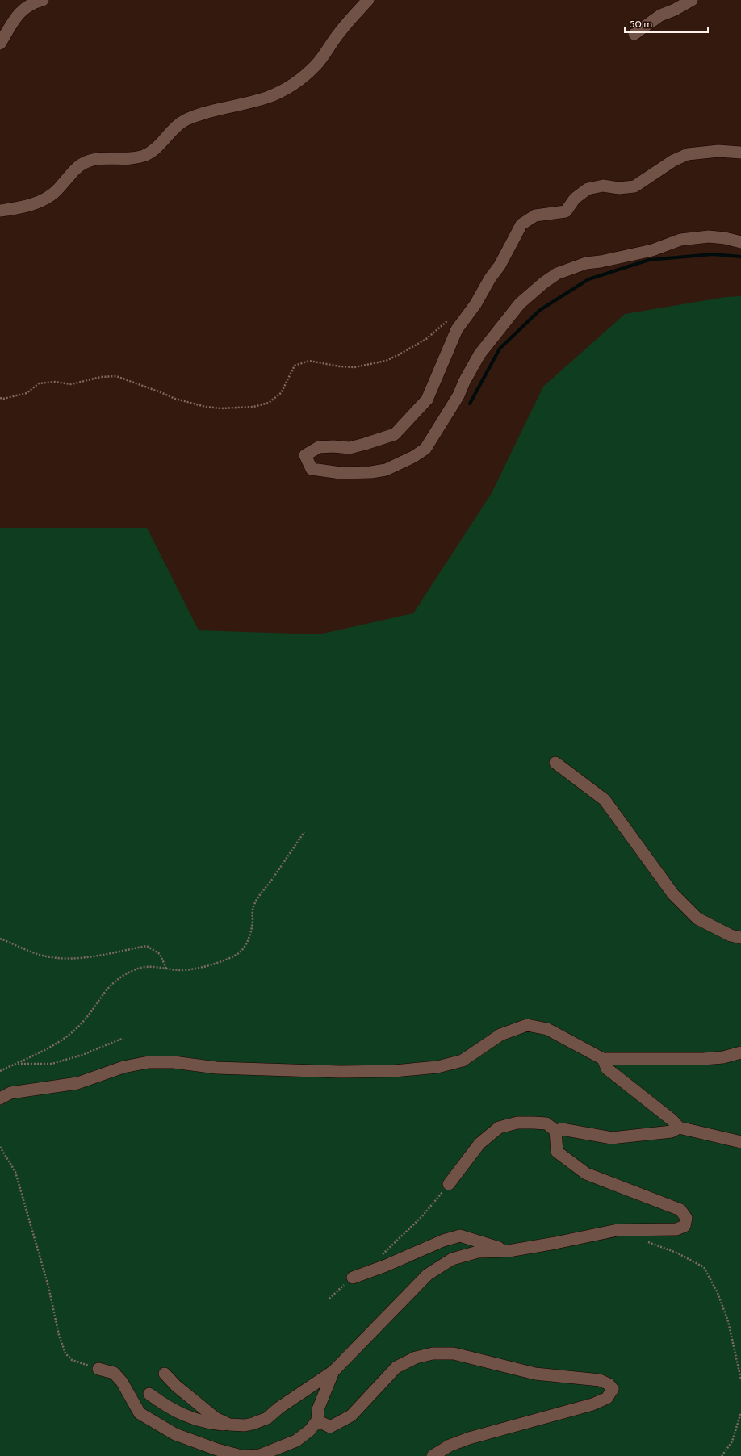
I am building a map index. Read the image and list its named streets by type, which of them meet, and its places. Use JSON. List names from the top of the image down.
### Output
{
  "scale_bar": "50 m"
}
